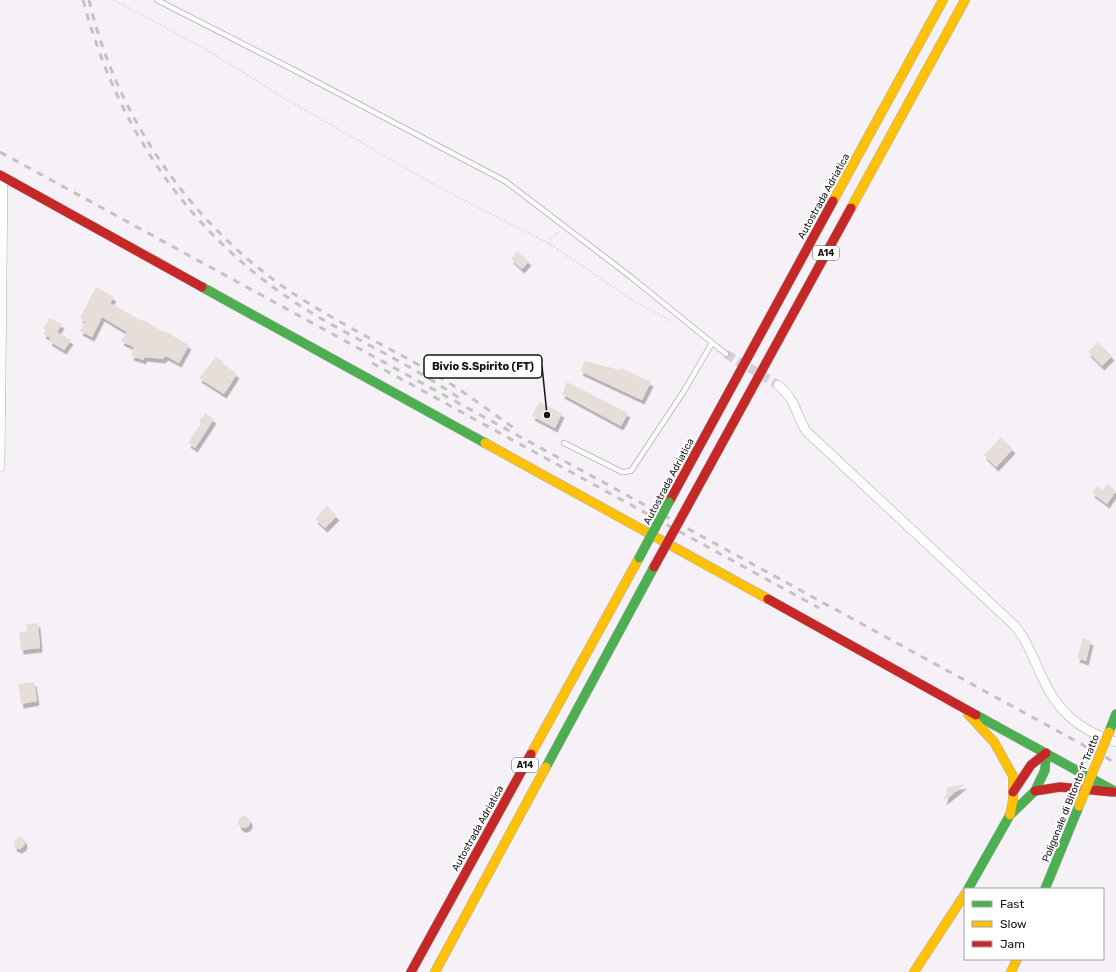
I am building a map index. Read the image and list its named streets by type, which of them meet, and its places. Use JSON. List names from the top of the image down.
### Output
{
  "streets": {
    "main road": ["Autostrada Adriatica", "A14", "Poligonale di Bitonto 1° Tratto"]
  },
  "places": ["Bivio S.Spirito (FT)"],
  "legend": ["Fast", "Slow", "Jam"]
}
